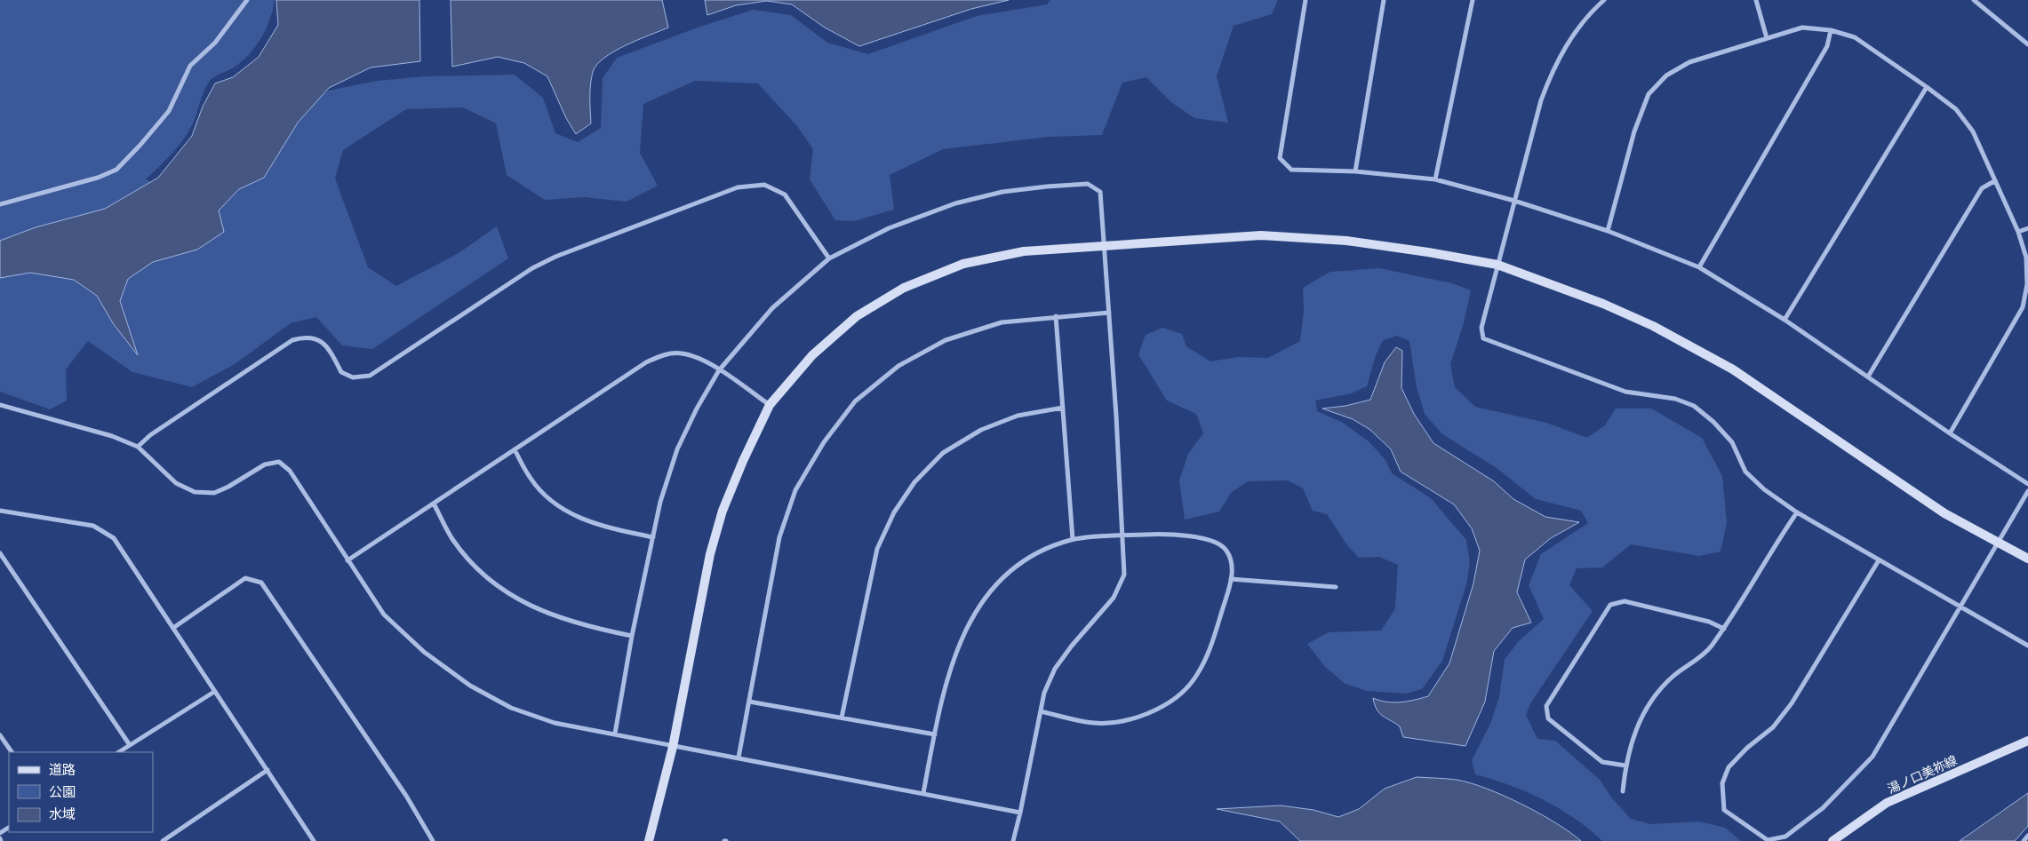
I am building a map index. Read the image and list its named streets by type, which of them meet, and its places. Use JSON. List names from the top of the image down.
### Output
{
  "streets": {
    "street": ["湯ノ口美祢線"]
  },
  "legend": ["道路", "公園", "水域"]
}
